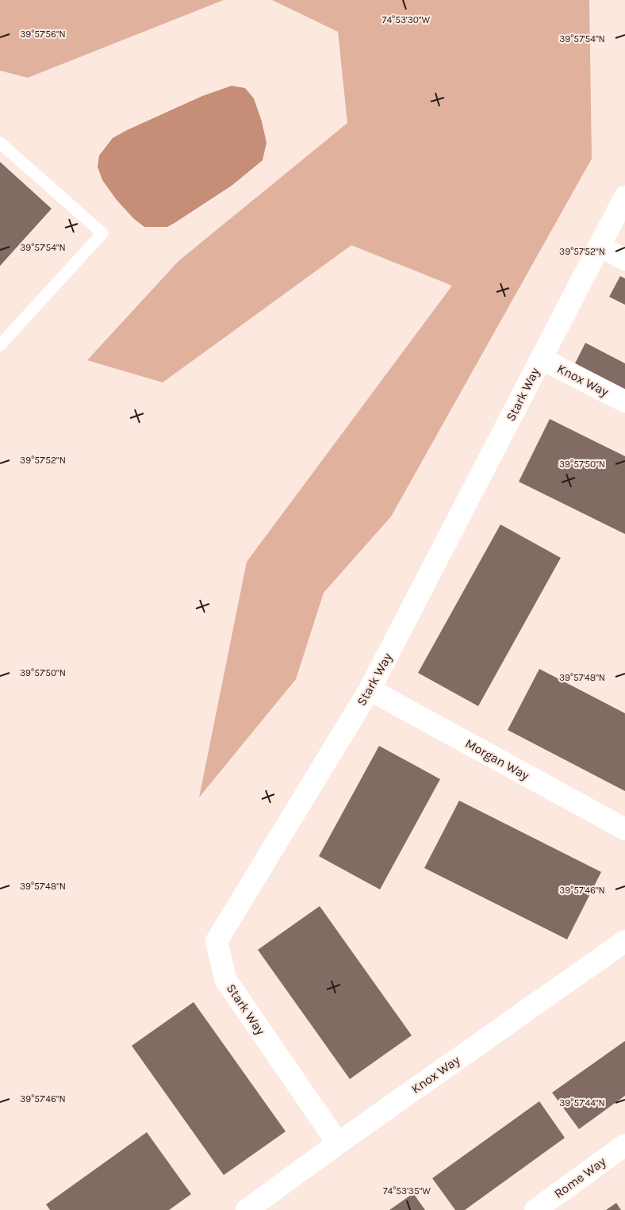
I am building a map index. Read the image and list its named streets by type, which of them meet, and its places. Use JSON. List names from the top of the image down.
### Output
{
  "streets": {
    "street": [
      "Knox Way",
      "Stark Way",
      "Morgan Way",
      "Rome Way"
    ]
  },
  "crossings": [
    ["Knox Way", "Stark Way"],
    ["Stark Way", "Morgan Way"]
  ],
  "coordinates": [
    "74°53'30\"W",
    "39°57'56\"N",
    "39°57'54\"N",
    "39°57'52\"N",
    "39°57'50\"N",
    "39°57'48\"N",
    "39°57'46\"N",
    "39°57'44\"N",
    "74°53'35\"W"
  ]
}
